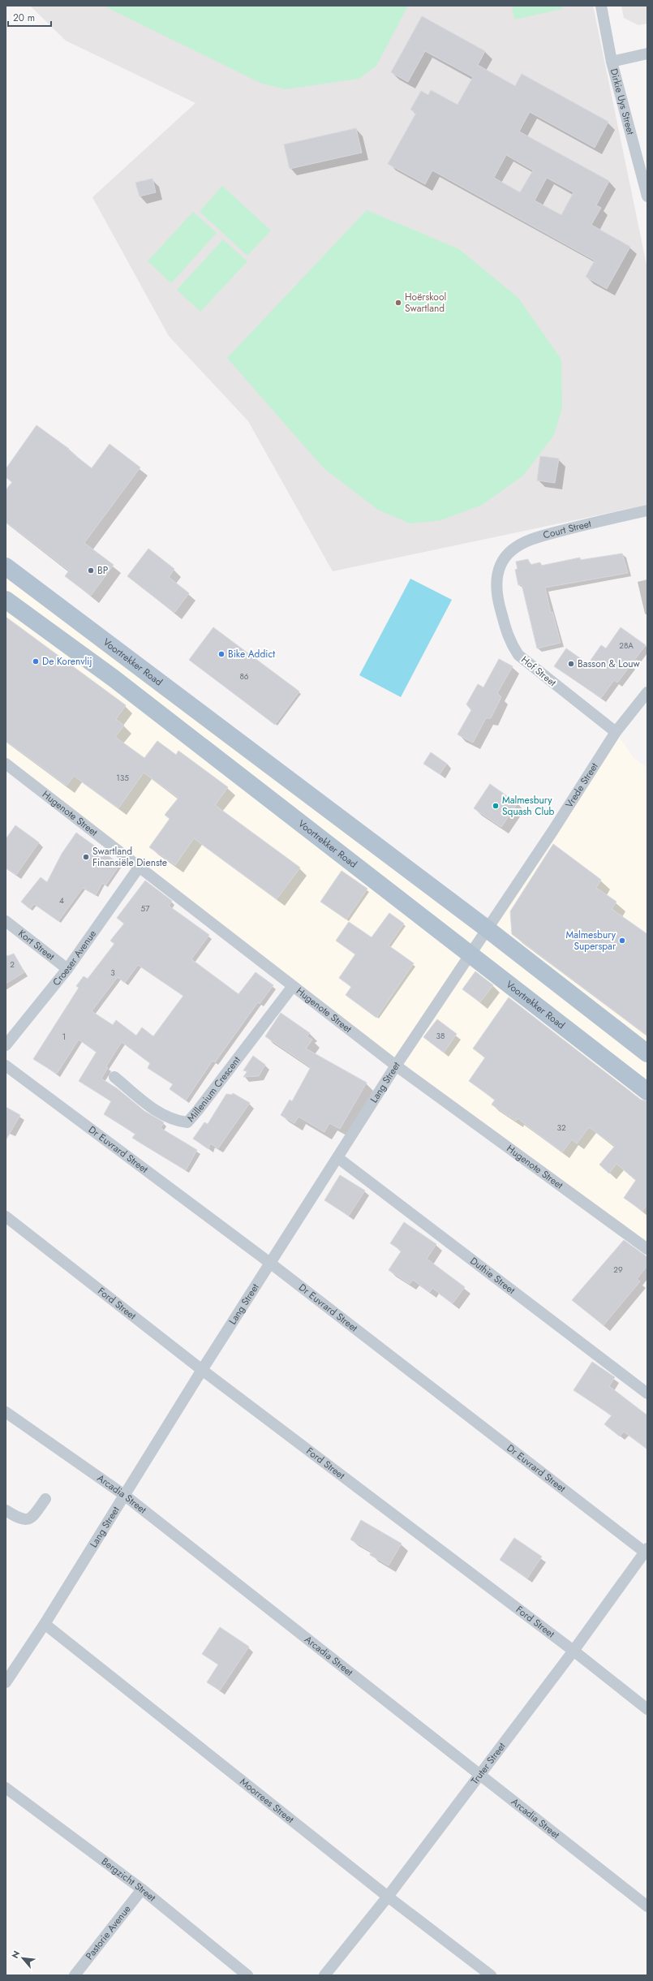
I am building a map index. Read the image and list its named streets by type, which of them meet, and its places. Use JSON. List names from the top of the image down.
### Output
{
  "streets": {
    "main road": ["Voortrekker Road"],
    "street": [
      "Dirkie Uys Street",
      "Court Street",
      "Hof Street",
      "Vrede Street",
      "Hugenote Street",
      "Kort Street",
      "Croeser Avenue",
      "Lang Street",
      "Millenium Crescent",
      "Dr Euvrard Street",
      "Duthie Street",
      "Ford Street",
      "Arcadia Street",
      "Truter Street",
      "Moorrees Street",
      "Bergzicht Street",
      "Pastorie Avenue"
    ]
  },
  "crossings": [
    ["Court Street", "Hof Street"],
    ["Voortrekker Road", "Vrede Street"],
    ["Voortrekker Road", "Lang Street"],
    ["Hof Street", "Vrede Street"],
    ["Vrede Street", "Lang Street"],
    ["Hugenote Street", "Croeser Avenue"],
    ["Hugenote Street", "Lang Street"],
    ["Hugenote Street", "Millenium Crescent"],
    ["Kort Street", "Croeser Avenue"],
    ["Lang Street", "Dr Euvrard Street"],
    ["Lang Street", "Duthie Street"],
    ["Lang Street", "Ford Street"],
    ["Lang Street", "Arcadia Street"],
    ["Lang Street", "Moorrees Street"],
    ["Dr Euvrard Street", "Truter Street"],
    ["Ford Street", "Truter Street"],
    ["Arcadia Street", "Truter Street"],
    ["Truter Street", "Moorrees Street"],
    ["Bergzicht Street", "Pastorie Avenue"]
  ],
  "places": [
    "Hoërskool Swartland",
    "BP",
    "Bike Addict",
    "De Korenvlij",
    "Basson & Louw",
    "Malmesbury Squash Club",
    "Swartland Finansiële Dienste",
    "Malmesbury Superspar"
  ],
  "house_numbers": [
    "28A",
    "86",
    "135",
    "4",
    "57",
    "2",
    "3",
    "38",
    "1",
    "32",
    "29"
  ],
  "scale_bar": "20 m",
  "north": "top left"
}
